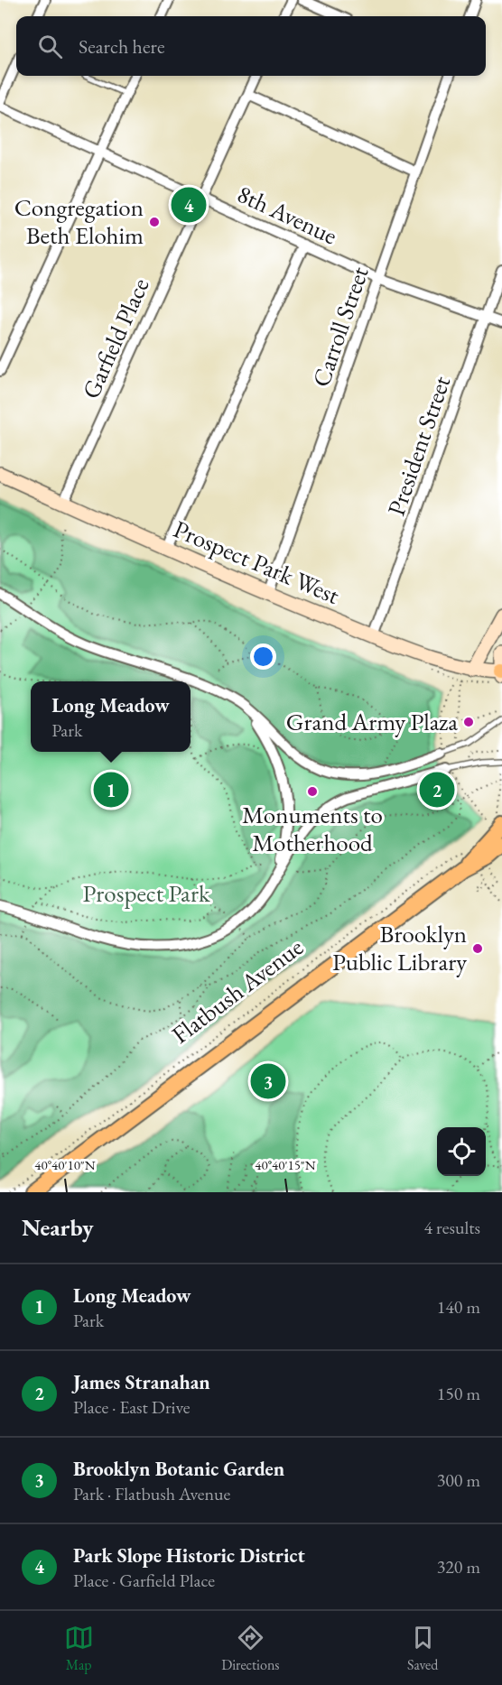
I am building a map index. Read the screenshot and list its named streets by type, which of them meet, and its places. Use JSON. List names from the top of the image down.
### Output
{
  "streets": {
    "main road": ["Flatbush Avenue"],
    "street": [
      "8th Avenue",
      "Carroll Street",
      "Garfield Place",
      "President Street",
      "Prospect Park West"
    ]
  },
  "crossings": [
    ["8th Avenue", "Carroll Street"],
    ["8th Avenue", "Garfield Place"],
    ["8th Avenue", "President Street"],
    ["Carroll Street", "Prospect Park West"],
    ["Garfield Place", "Prospect Park West"],
    ["President Street", "Prospect Park West"]
  ],
  "parks": ["Prospect Park"],
  "places": [
    "Congregation Beth Elohim",
    "Grand Army Plaza",
    "Monuments to Motherhood",
    "Brooklyn Public Library"
  ],
  "page": {
    "search": "Search here",
    "pins": [
      "4",
      "1",
      "2",
      "3"
    ],
    "popup": ["Long Meadow", "Park"],
    "heading": ["Nearby", "4 results"],
    "list": [
      {
        "mark": "1",
        "name": "Long Meadow",
        "note": "Park",
        "value": "140 m"
      },
      {
        "mark": "2",
        "name": "James Stranahan",
        "note": "Place · East Drive",
        "value": "150 m"
      },
      {
        "mark": "3",
        "name": "Brooklyn Botanic Garden",
        "note": "Park · Flatbush Avenue",
        "value": "300 m"
      },
      {
        "mark": "4",
        "name": "Park Slope Historic District",
        "note": "Place · Garfield Place",
        "value": "320 m"
      }
    ],
    "nav": ["Map", "Directions", "Saved"]
  },
  "coordinates": ["40°40'10\"N", "40°40'15\"N"]
}
